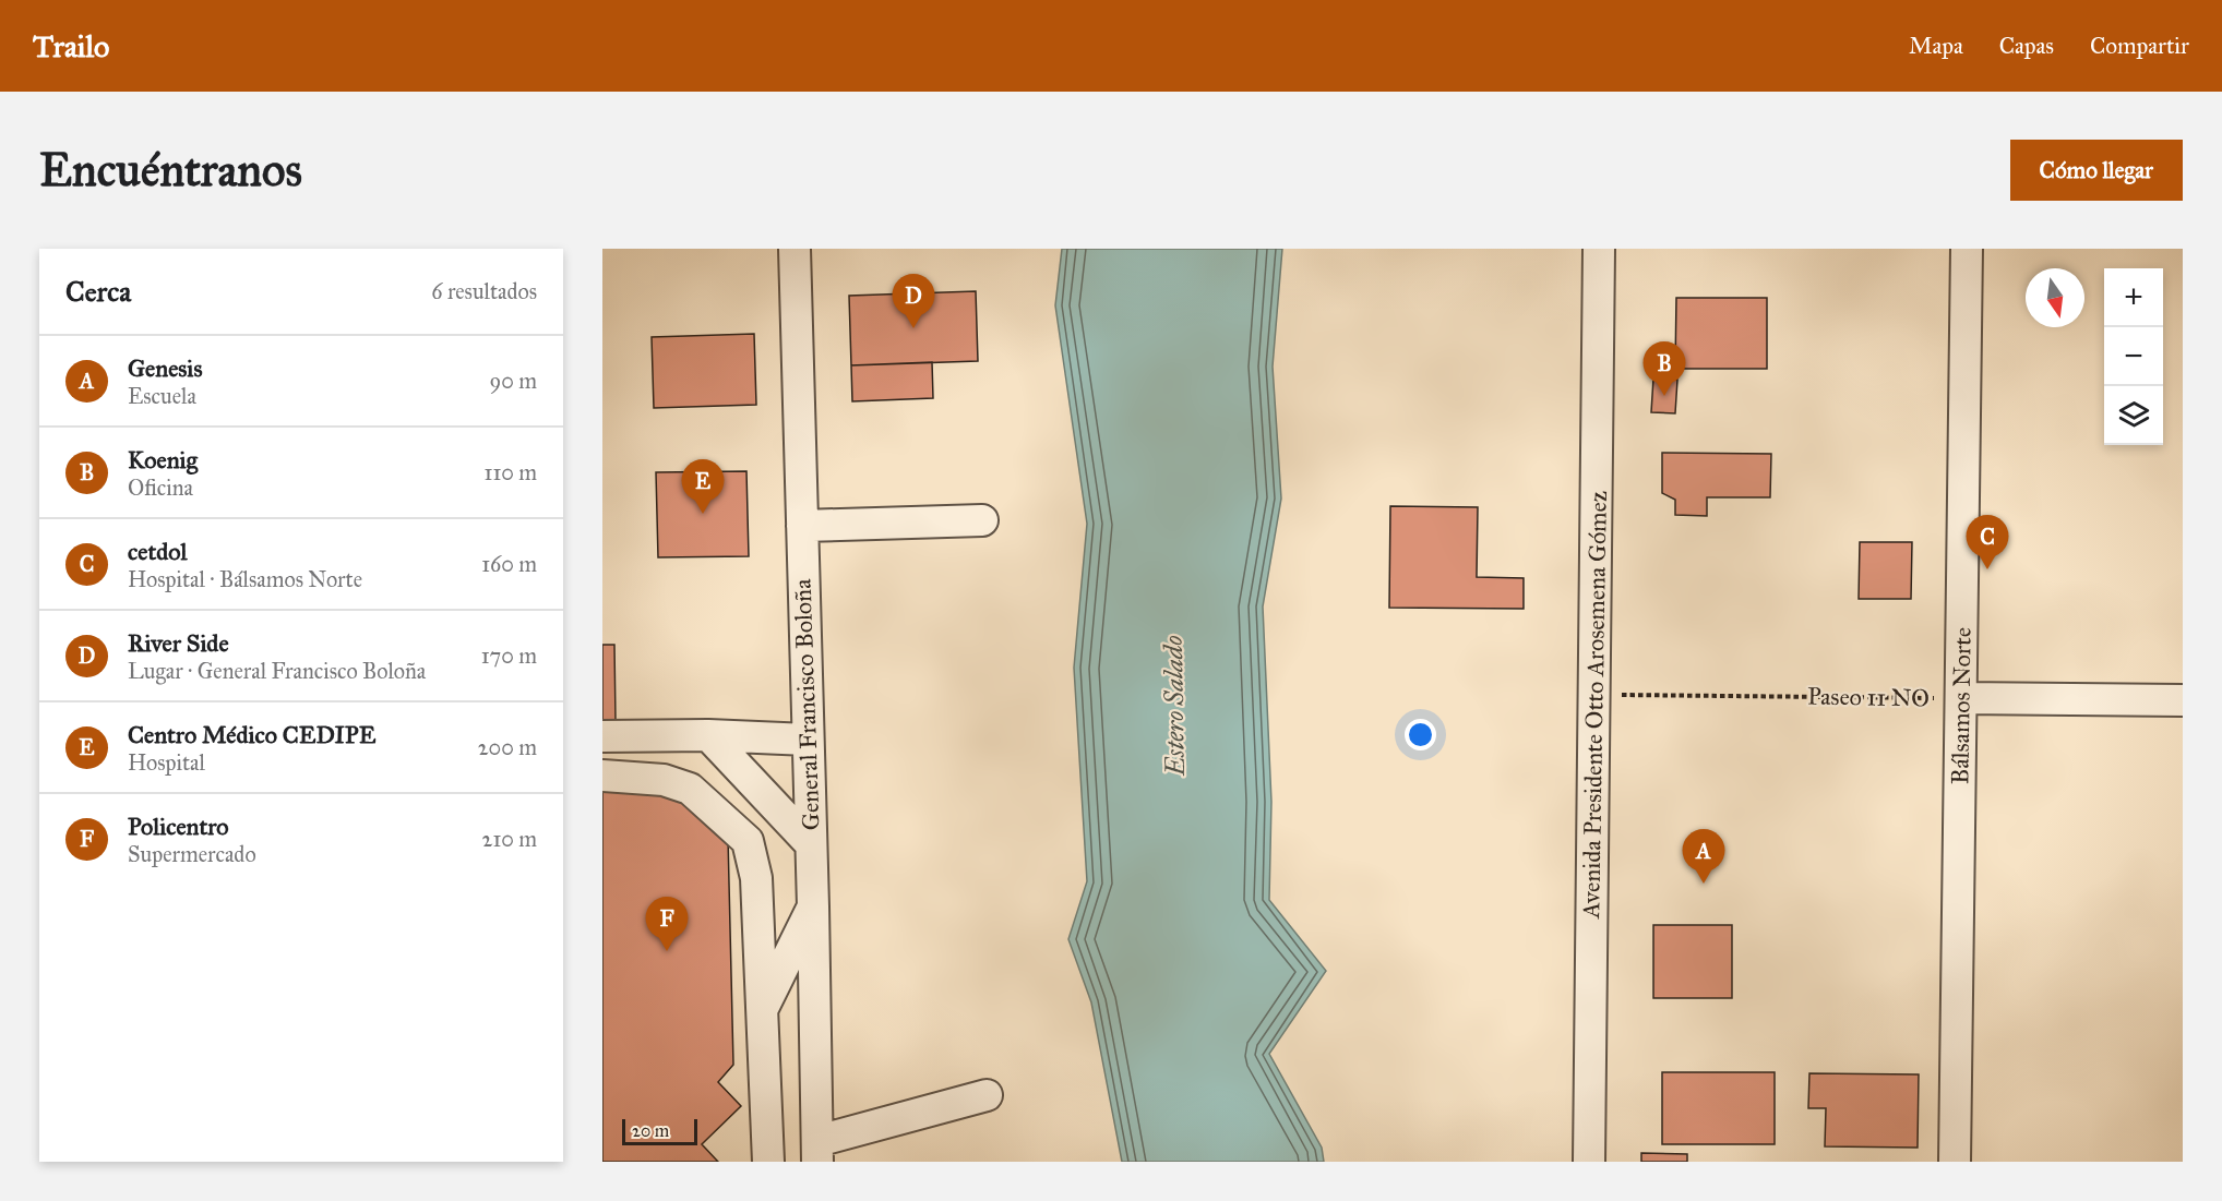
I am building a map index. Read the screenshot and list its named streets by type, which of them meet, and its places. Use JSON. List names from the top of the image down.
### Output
{
  "streets": {
    "street": [
      "Paseo 11 NO",
      "General Francisco Boloña",
      "Avenida Presidente Otto Arosemena Gómez",
      "Bálsamos Norte"
    ]
  },
  "crossings": [
    ["Paseo 11 NO", "Avenida Presidente Otto Arosemena Gómez"],
    ["Paseo 11 NO", "Bálsamos Norte"]
  ],
  "water": ["Estero Salado"],
  "scale_bar": "20 m",
  "north": "bottom",
  "page": {
    "header": "Trailo",
    "nav": ["Mapa", "Capas", "Compartir"],
    "buttons": "Cómo llegar",
    "title": "Encuéntranos",
    "heading": ["Cerca", "6 resultados"],
    "map_buttons": ["+", "−"],
    "pins": [
      "D",
      "B",
      "E",
      "C",
      "A",
      "F"
    ],
    "list": [
      {
        "mark": "A",
        "name": "Genesis",
        "note": "Escuela",
        "value": "90 m"
      },
      {
        "mark": "B",
        "name": "Koenig",
        "note": "Oficina",
        "value": "110 m"
      },
      {
        "mark": "C",
        "name": "cetdol",
        "note": "Hospital · Bálsamos Norte",
        "value": "160 m"
      },
      {
        "mark": "D",
        "name": "River Side",
        "note": "Lugar · General Francisco Boloña",
        "value": "170 m"
      },
      {
        "mark": "E",
        "name": "Centro Médico CEDIPE",
        "note": "Hospital",
        "value": "200 m"
      },
      {
        "mark": "F",
        "name": "Policentro",
        "note": "Supermercado",
        "value": "210 m"
      }
    ],
    "scale": "20 m"
  }
}
